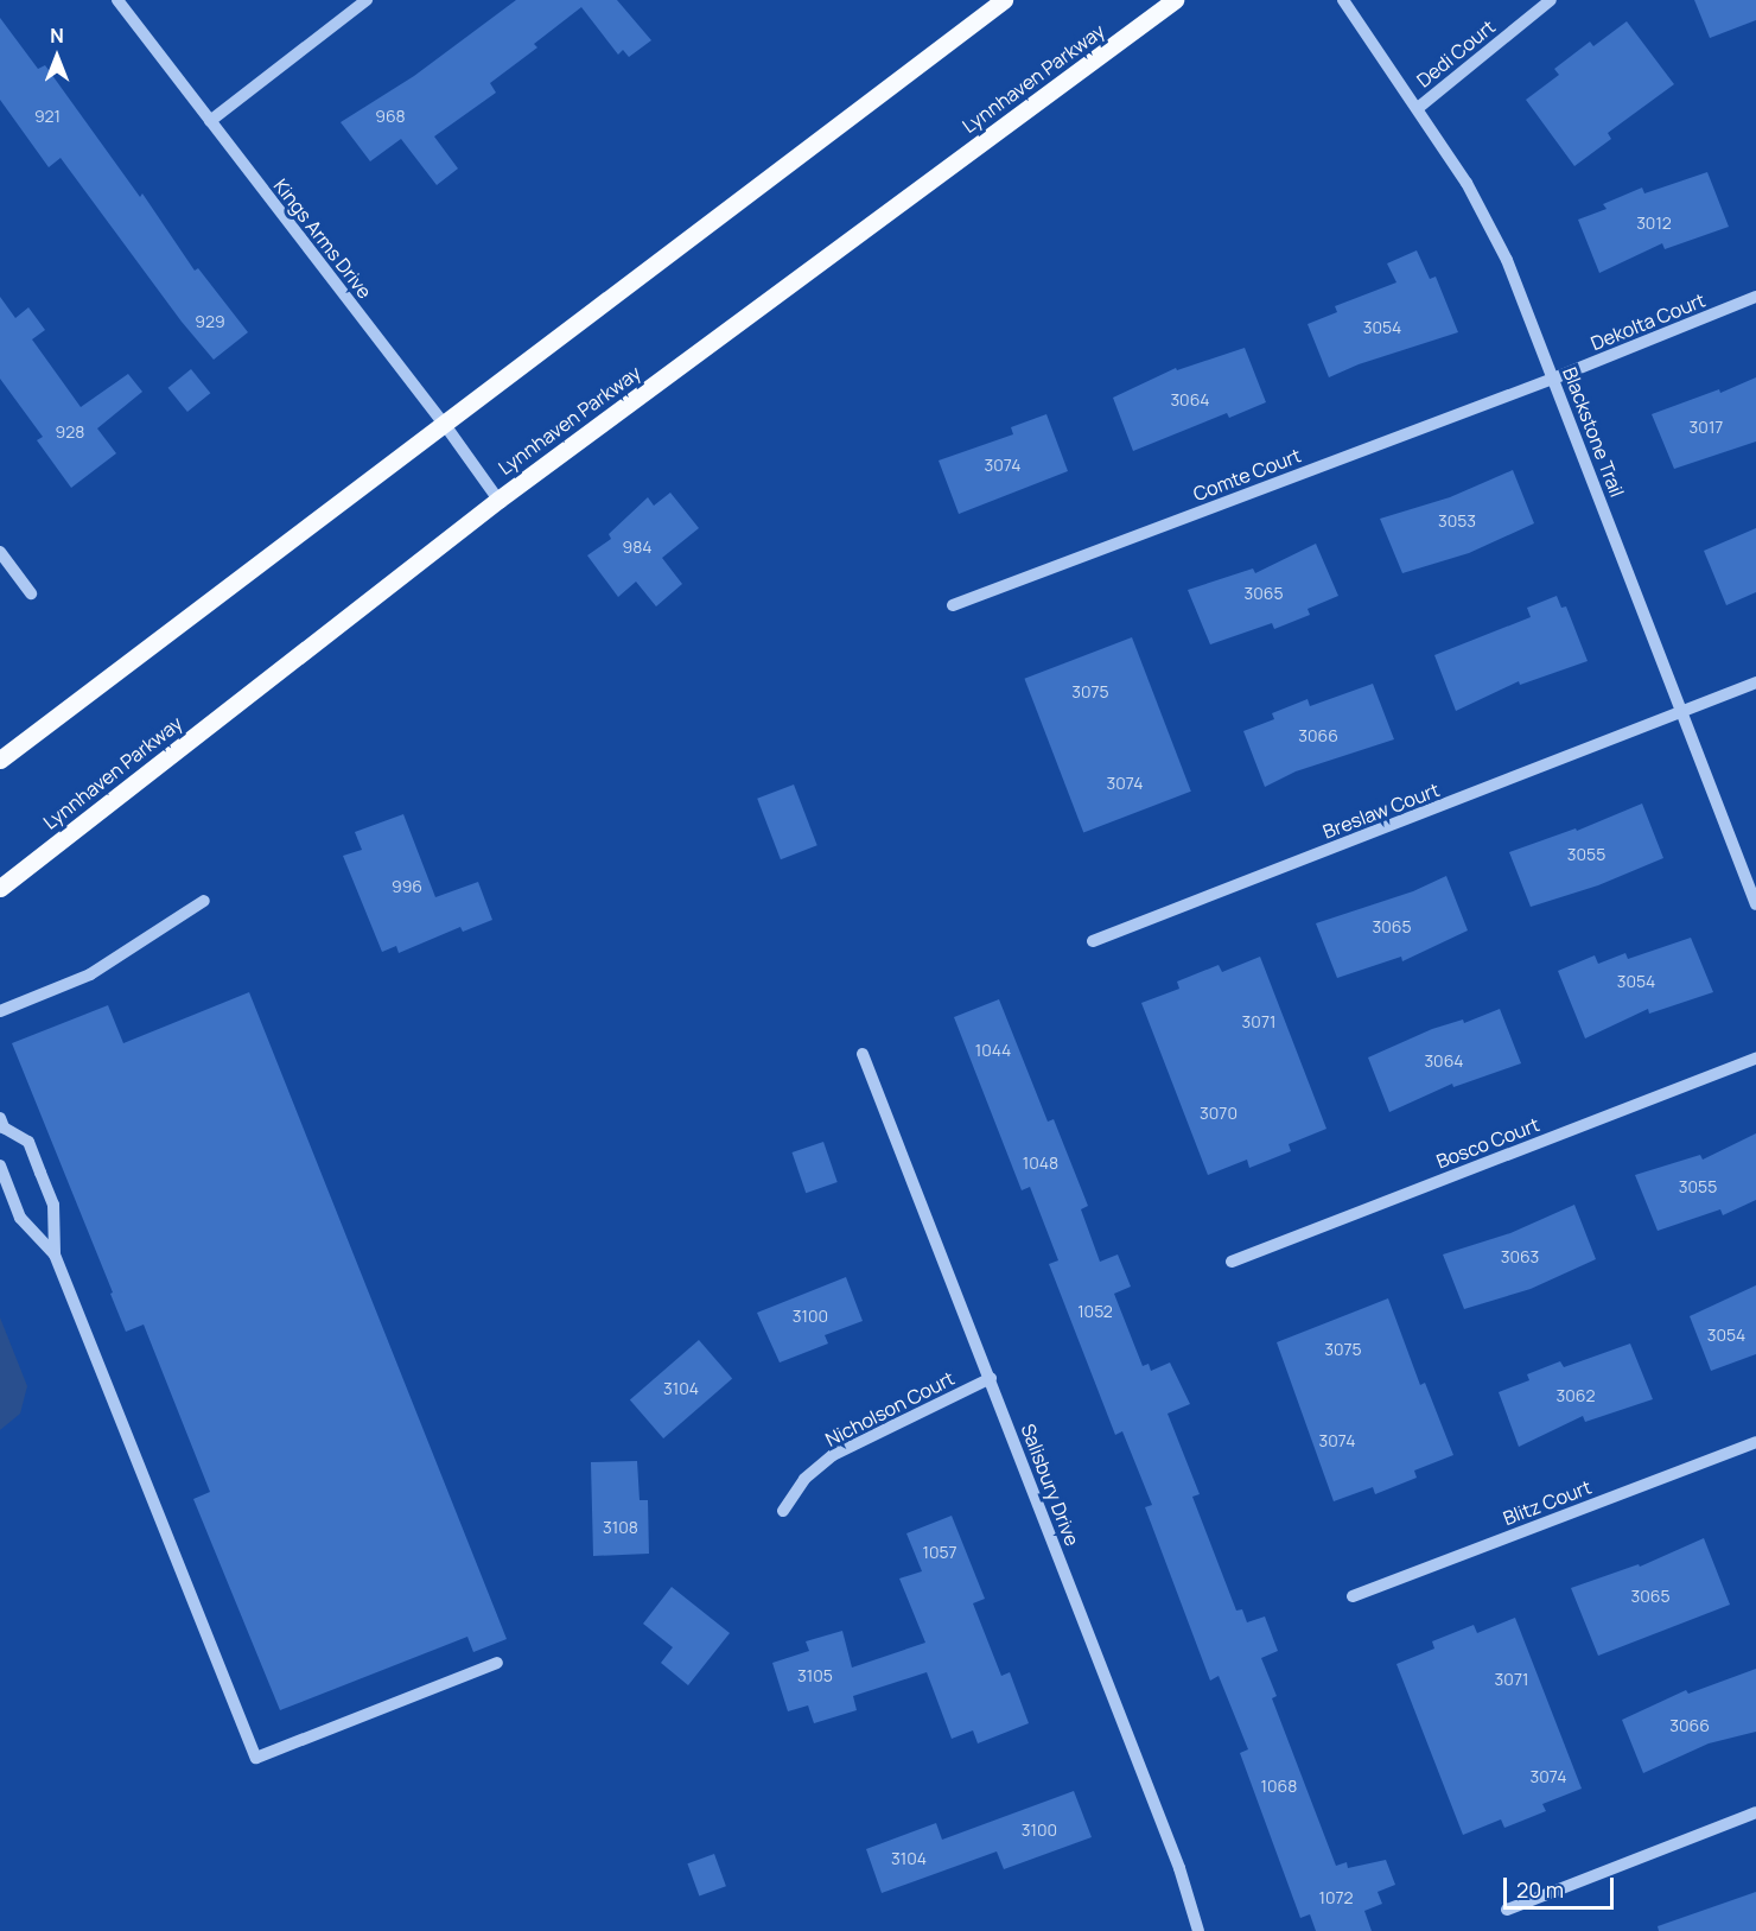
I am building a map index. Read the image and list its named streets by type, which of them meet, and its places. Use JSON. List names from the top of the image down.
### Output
{
  "streets": {
    "main road": ["Lynnhaven Parkway"],
    "street": [
      "Dedi Court",
      "Kings Arms Drive",
      "Dekolta Court",
      "Blackstone Trail",
      "Comte Court",
      "Breslaw Court",
      "Bosco Court",
      "Nicholson Court",
      "Salisbury Drive",
      "Blitz Court"
    ]
  },
  "crossings": [
    ["Dedi Court", "Blackstone Trail"],
    ["Lynnhaven Parkway", "Kings Arms Drive"],
    ["Dekolta Court", "Blackstone Trail"],
    ["Dekolta Court", "Comte Court"],
    ["Blackstone Trail", "Comte Court"],
    ["Blackstone Trail", "Breslaw Court"],
    ["Nicholson Court", "Salisbury Drive"]
  ],
  "house_numbers": [
    "921",
    "968",
    "3012",
    "929",
    "3054",
    "3064",
    "3017",
    "928",
    "3074",
    "3053",
    "984",
    "3065",
    "3075",
    "3066",
    "3074",
    "3055",
    "996",
    "3065",
    "3054",
    "3071",
    "1044",
    "3064",
    "3070",
    "1048",
    "3055",
    "3063",
    "1052",
    "3100",
    "3054",
    "3075",
    "3104",
    "3062",
    "3074",
    "3108",
    "1057",
    "3065",
    "3105",
    "3071",
    "3066",
    "3074",
    "1068",
    "3100",
    "3104",
    "1072"
  ],
  "scale_bar": "20 m",
  "north": "top"
}
